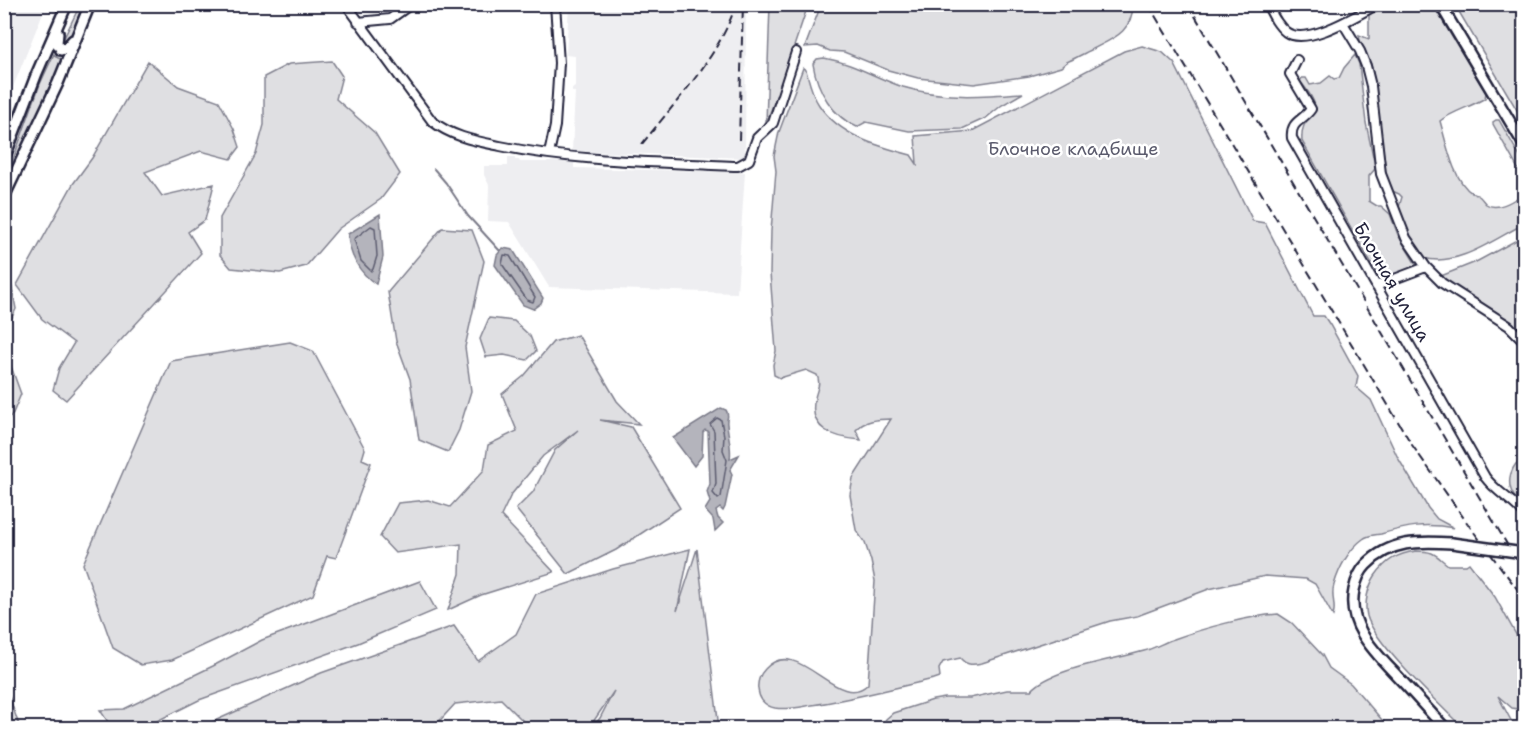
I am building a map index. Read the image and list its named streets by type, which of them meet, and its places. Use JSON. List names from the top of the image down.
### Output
{
  "streets": {
    "street": ["Блочная улица"]
  },
  "parks": ["Блочное кладбище"]
}
